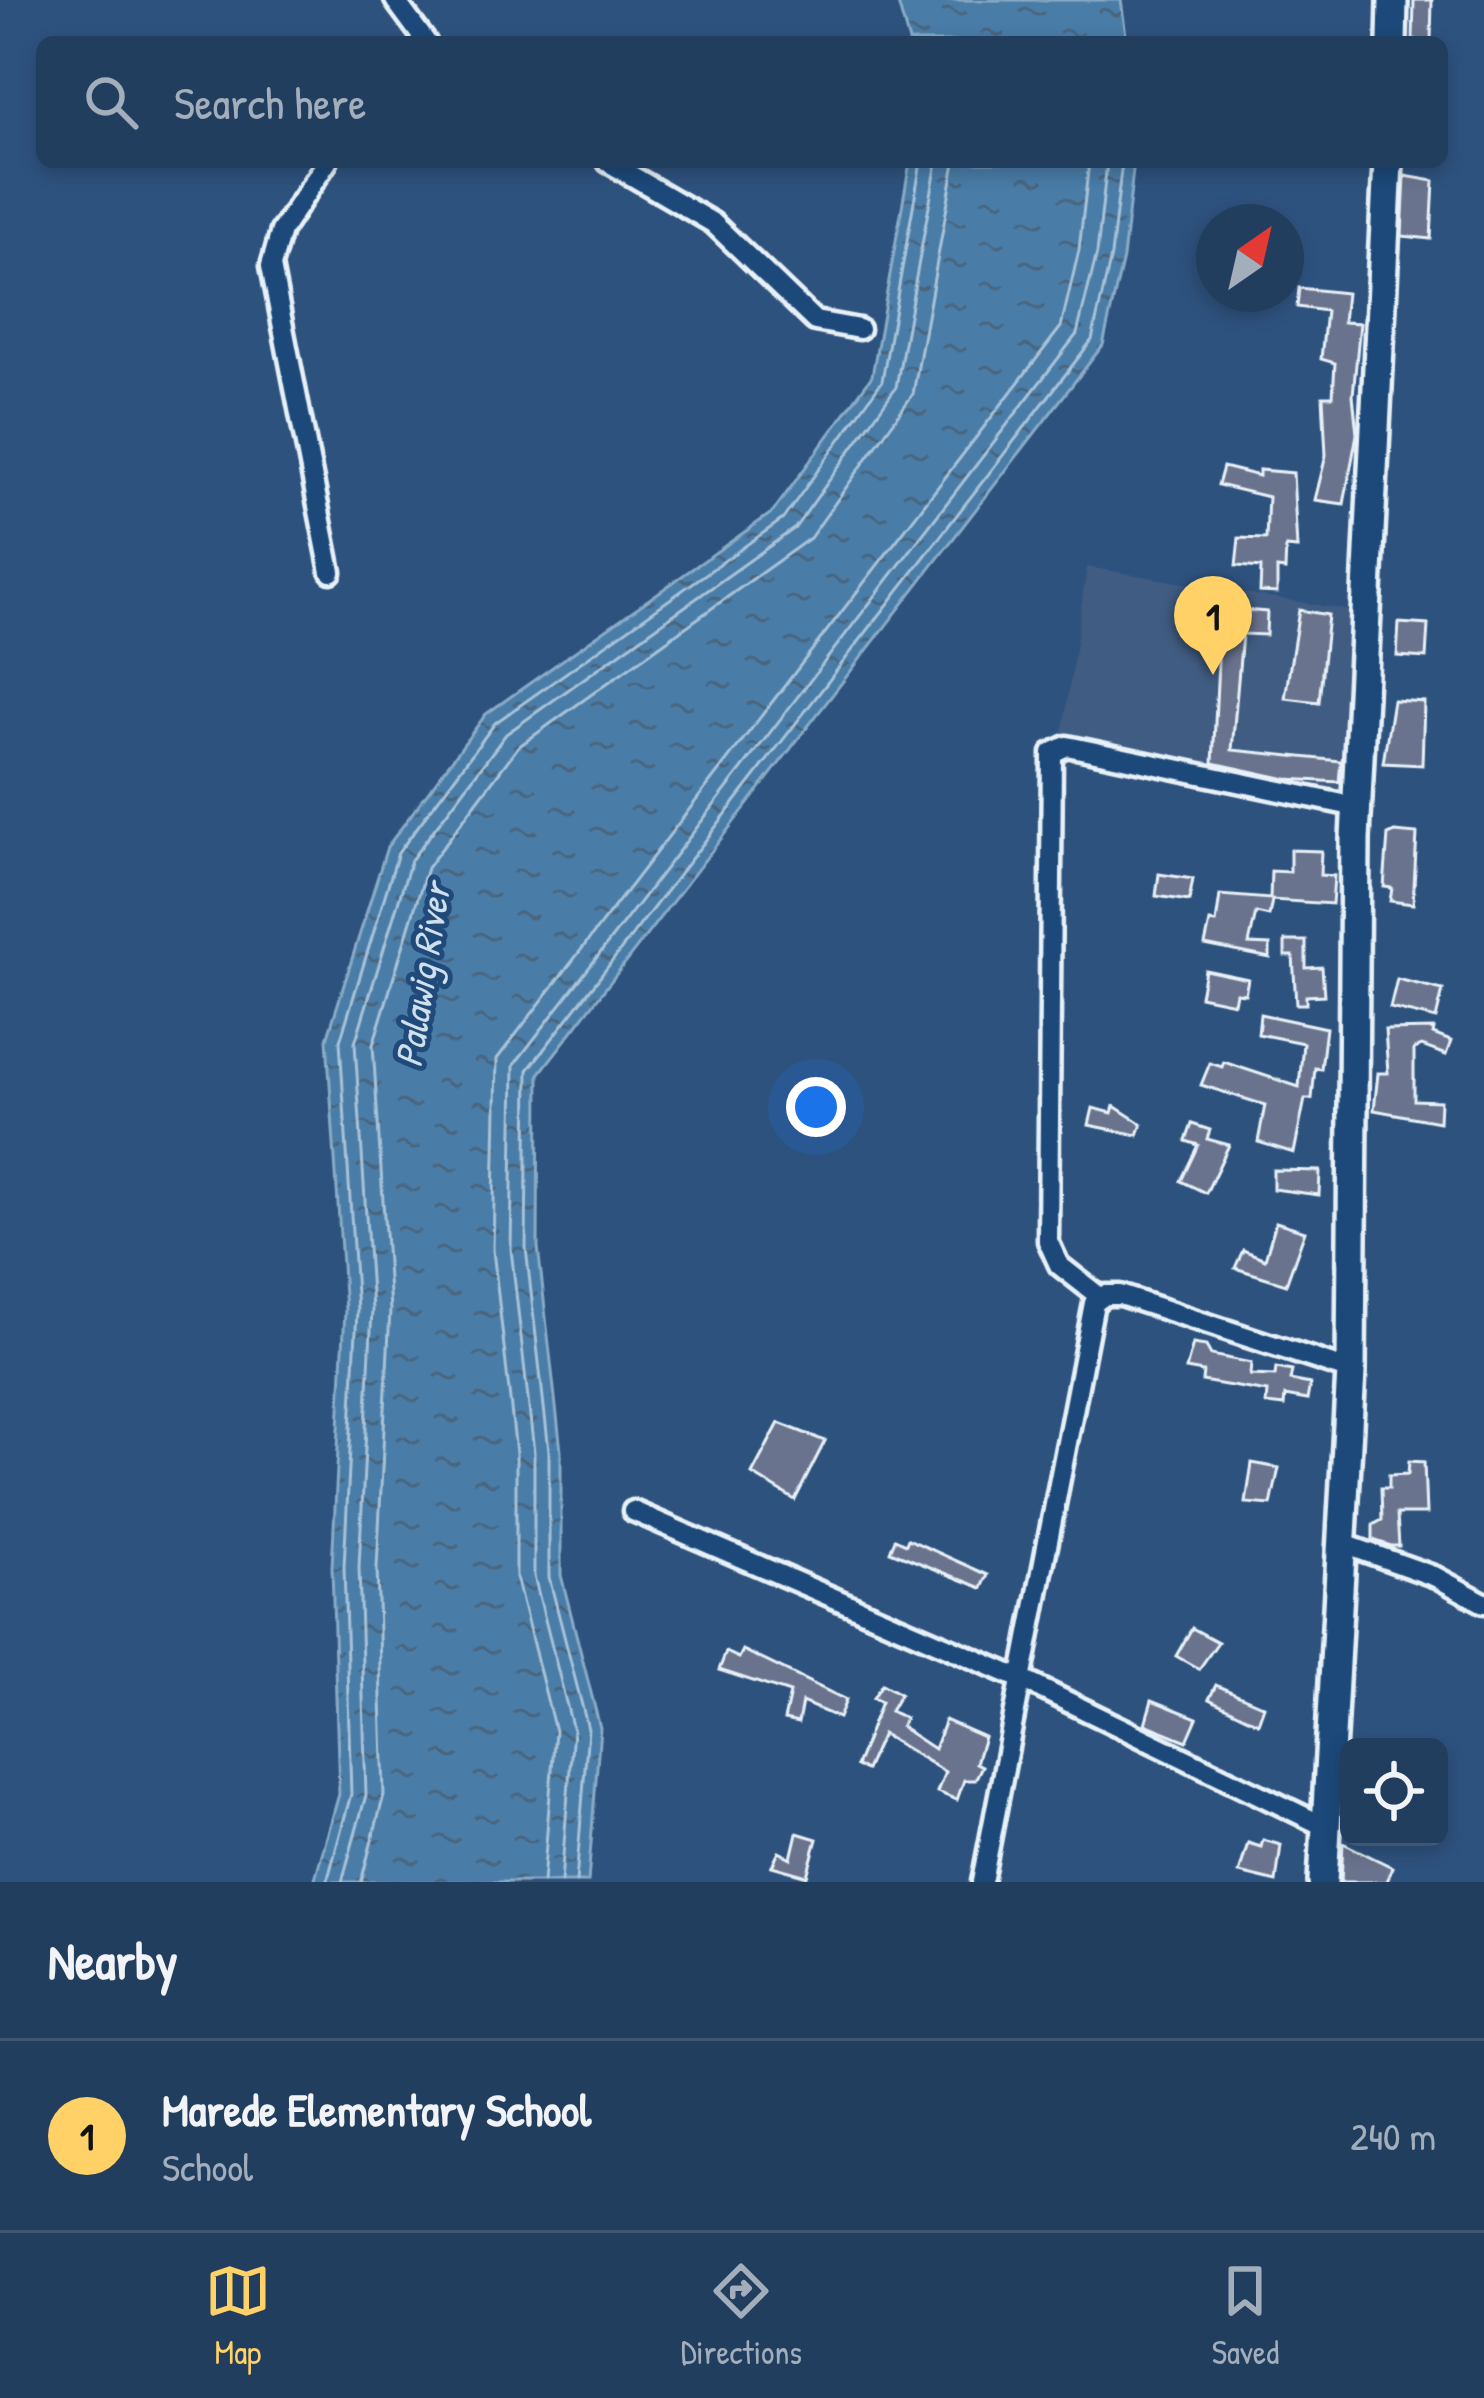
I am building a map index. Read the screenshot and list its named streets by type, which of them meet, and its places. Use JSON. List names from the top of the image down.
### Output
{
  "water": ["Palawig River"],
  "north": "top right",
  "page": {
    "search": "Search here",
    "pins": "1",
    "heading": "Nearby",
    "list": [
      {
        "mark": "1",
        "name": "Marede Elementary School",
        "note": "School",
        "value": "240 m"
      }
    ],
    "nav": ["Map", "Directions", "Saved"]
  }
}
